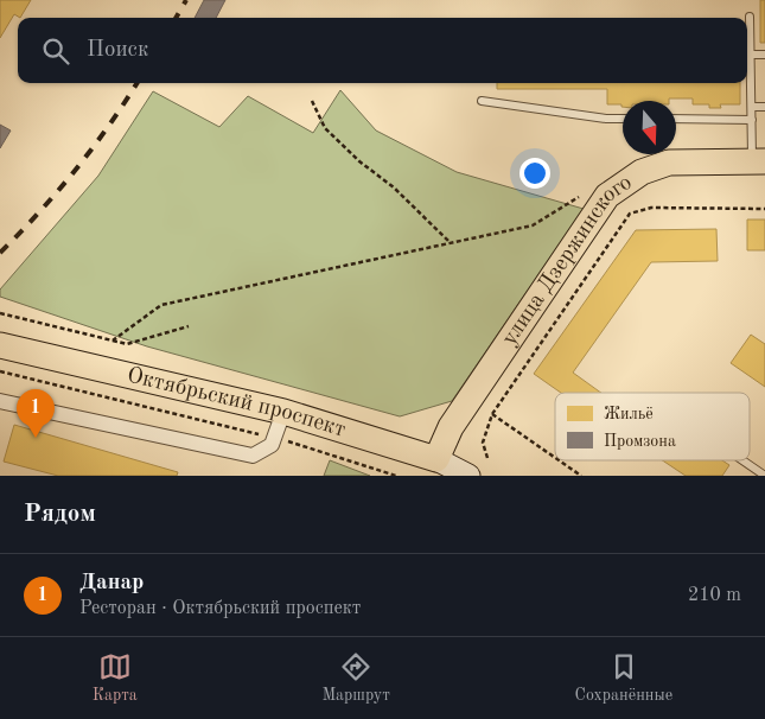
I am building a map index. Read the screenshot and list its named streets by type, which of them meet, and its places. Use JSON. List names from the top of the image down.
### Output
{
  "streets": {
    "main road": ["улица Дзержинского", "Октябрьский проспект"]
  },
  "crossings": [
    ["улица Дзержинского", "Октябрьский проспект"]
  ],
  "legend": ["Жильё", "Промзона"],
  "north": "bottom",
  "page": {
    "search": "Поиск",
    "pins": "1",
    "heading": "Рядом",
    "list": [
      {
        "mark": "1",
        "name": "Данар",
        "note": "Ресторан · Октябрьский проспект",
        "value": "210 m"
      }
    ],
    "nav": ["Карта", "Маршрут", "Сохранённые"]
  }
}
